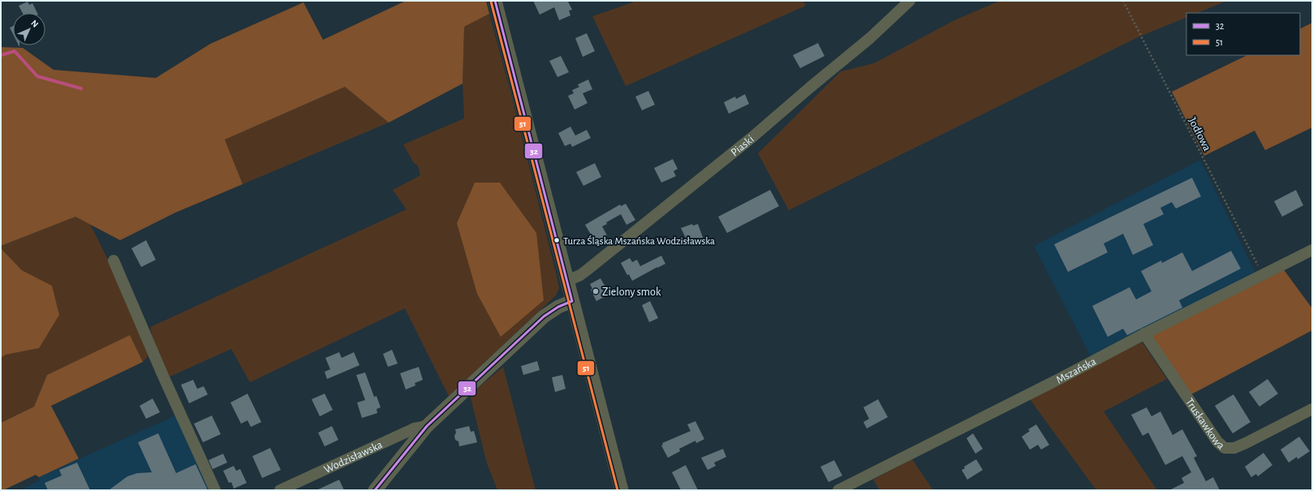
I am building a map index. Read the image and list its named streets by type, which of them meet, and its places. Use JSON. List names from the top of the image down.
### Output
{
  "streets": {
    "street": [
      "Piaski",
      "Mszańska",
      "Truskawkowa",
      "Wodzisławska"
    ],
    "path": ["Jodłowa"]
  },
  "crossings": [
    ["Jodłowa", "Mszańska"],
    ["Mszańska", "Truskawkowa"]
  ],
  "places": ["Turza Śląska Mszańska Wodzisławska", "Zielony smok"],
  "lines": ["transit line 32", "transit line 51"],
  "legend": ["32", "51"],
  "north": "top right"
}
